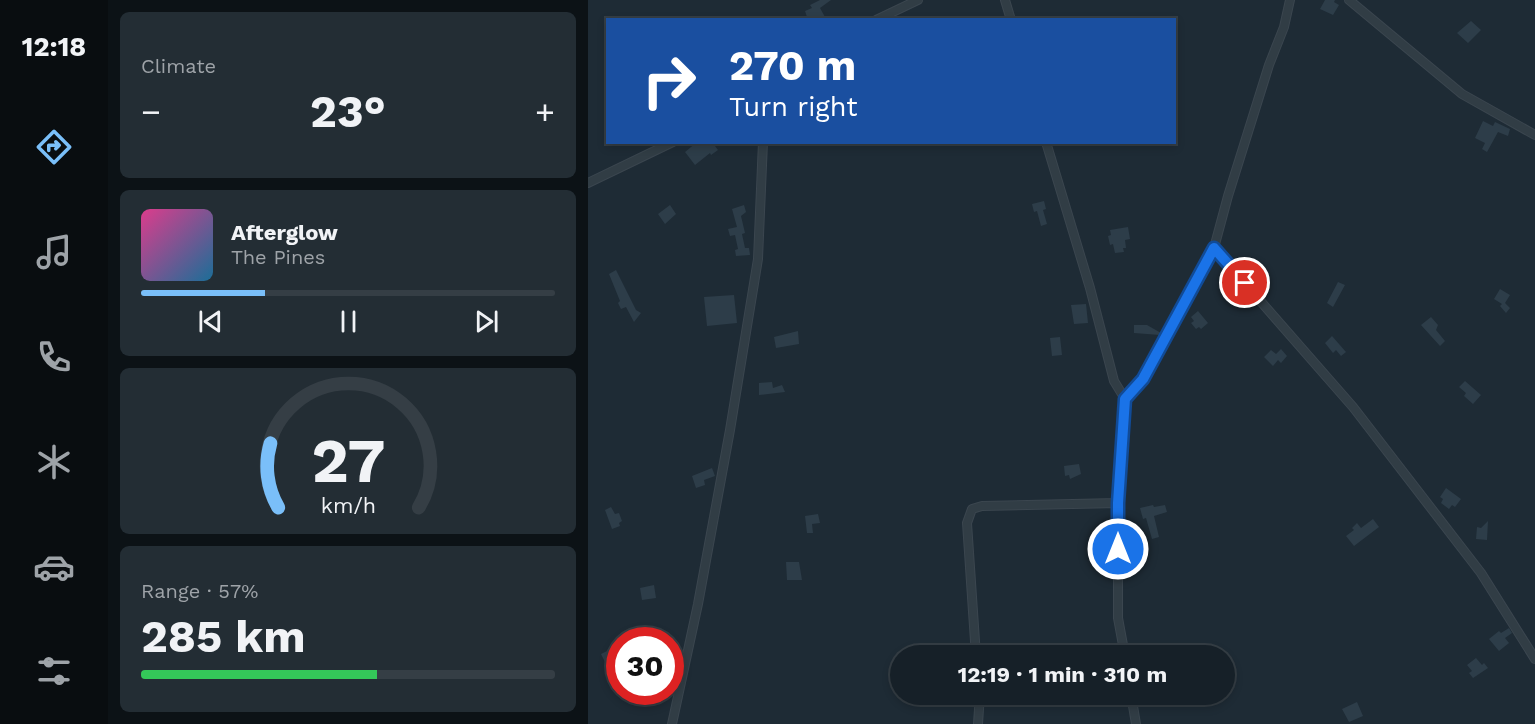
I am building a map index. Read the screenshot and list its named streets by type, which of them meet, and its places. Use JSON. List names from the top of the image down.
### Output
{
  "page": {
    "tabs": "12:18",
    "tile": [
      "Climate",
      ["Range · 57%", "285 km"]
    ],
    "turn": ["270 m", "Turn right"],
    "heat": ["−", "23°", "+"],
    "song": ["Afterglow", "The Pines"],
    "limit": "30",
    "trip": "12:19 · 1 min · 310 m",
    "gauge": ["27", "km/h"]
  }
}
